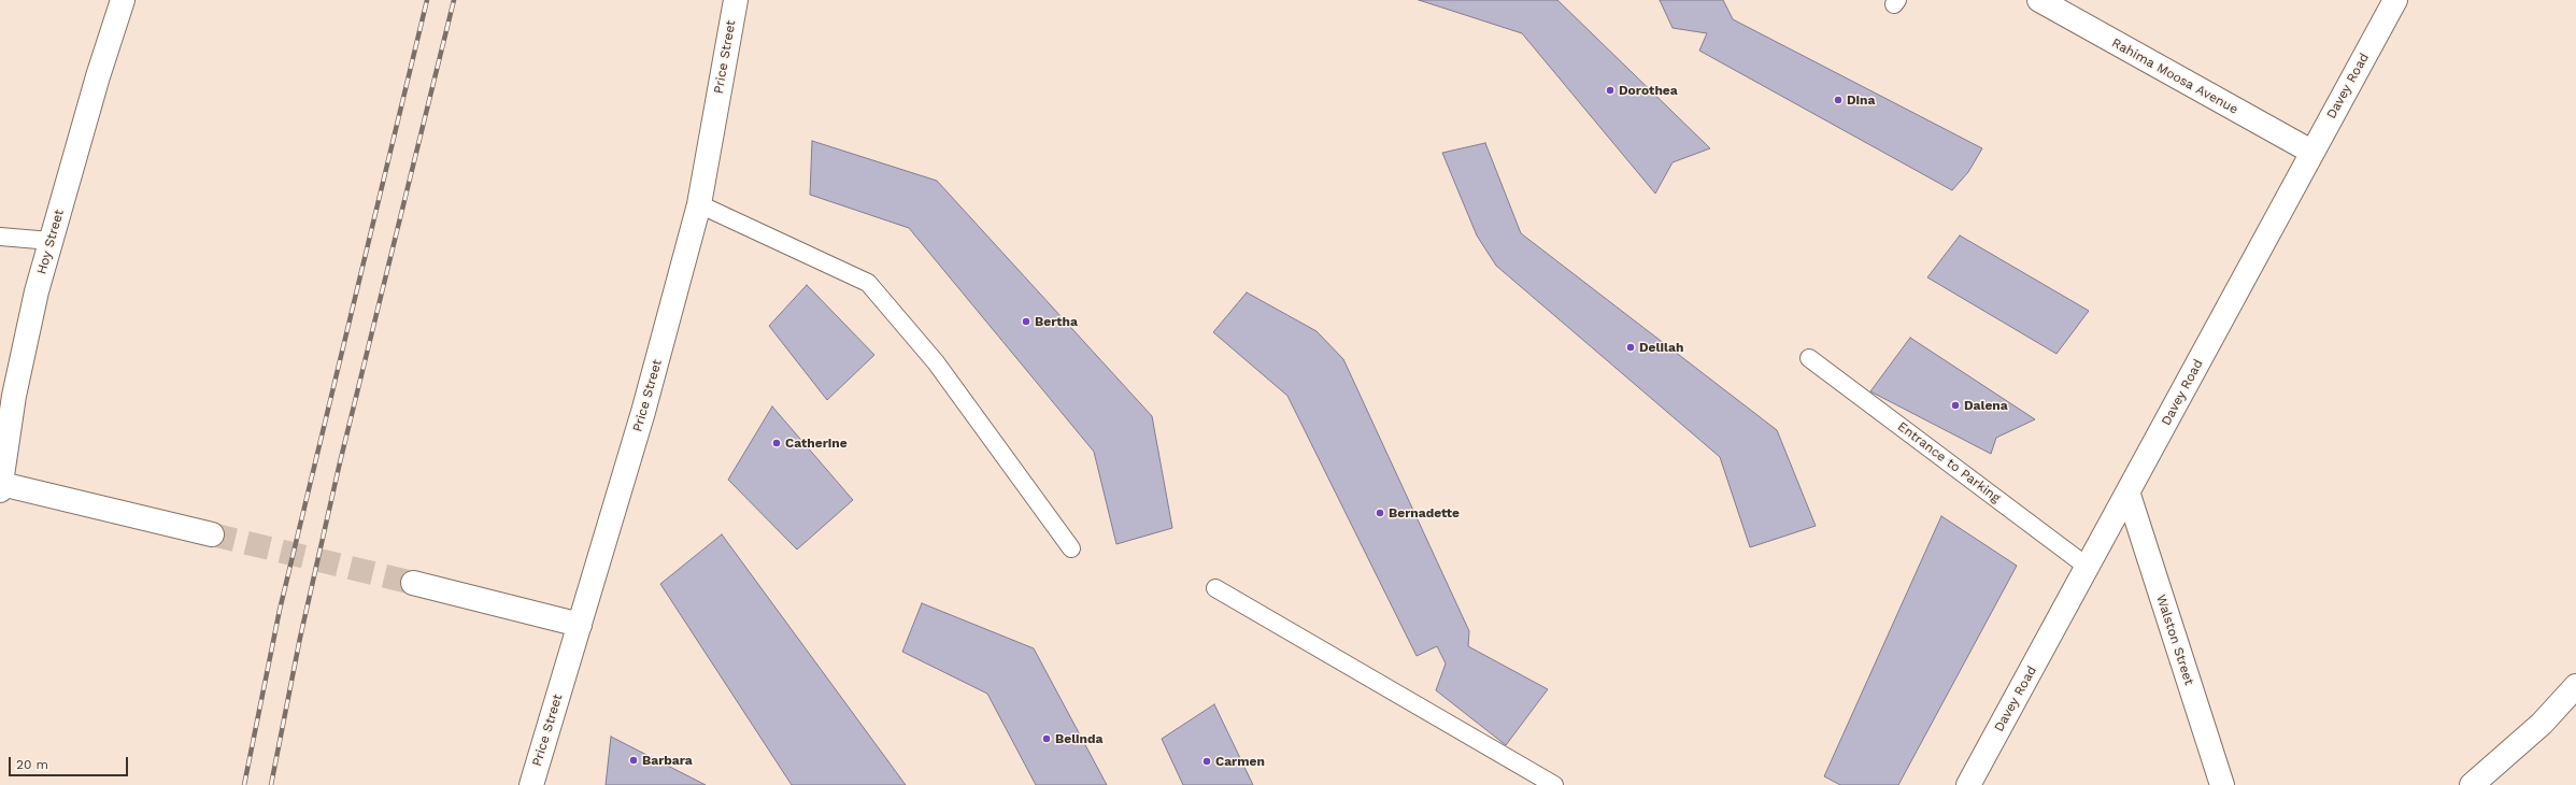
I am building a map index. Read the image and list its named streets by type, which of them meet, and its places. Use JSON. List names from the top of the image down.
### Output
{
  "streets": {
    "street": [
      "Price Street",
      "Rahima Moosa Avenue",
      "Davey Road",
      "Hoy Street",
      "Walston Street"
    ],
    "lane": ["Entrance to Parking"]
  },
  "crossings": [
    ["Rahima Moosa Avenue", "Davey Road"],
    ["Davey Road", "Entrance to Parking"],
    ["Davey Road", "Walston Street"]
  ],
  "places": [
    "Dorothea",
    "Dina",
    "Bertha",
    "Delilah",
    "Dalena",
    "Catherine",
    "Bernadette",
    "Belinda",
    "Barbara",
    "Carmen"
  ],
  "scale_bar": "20 m"
}
